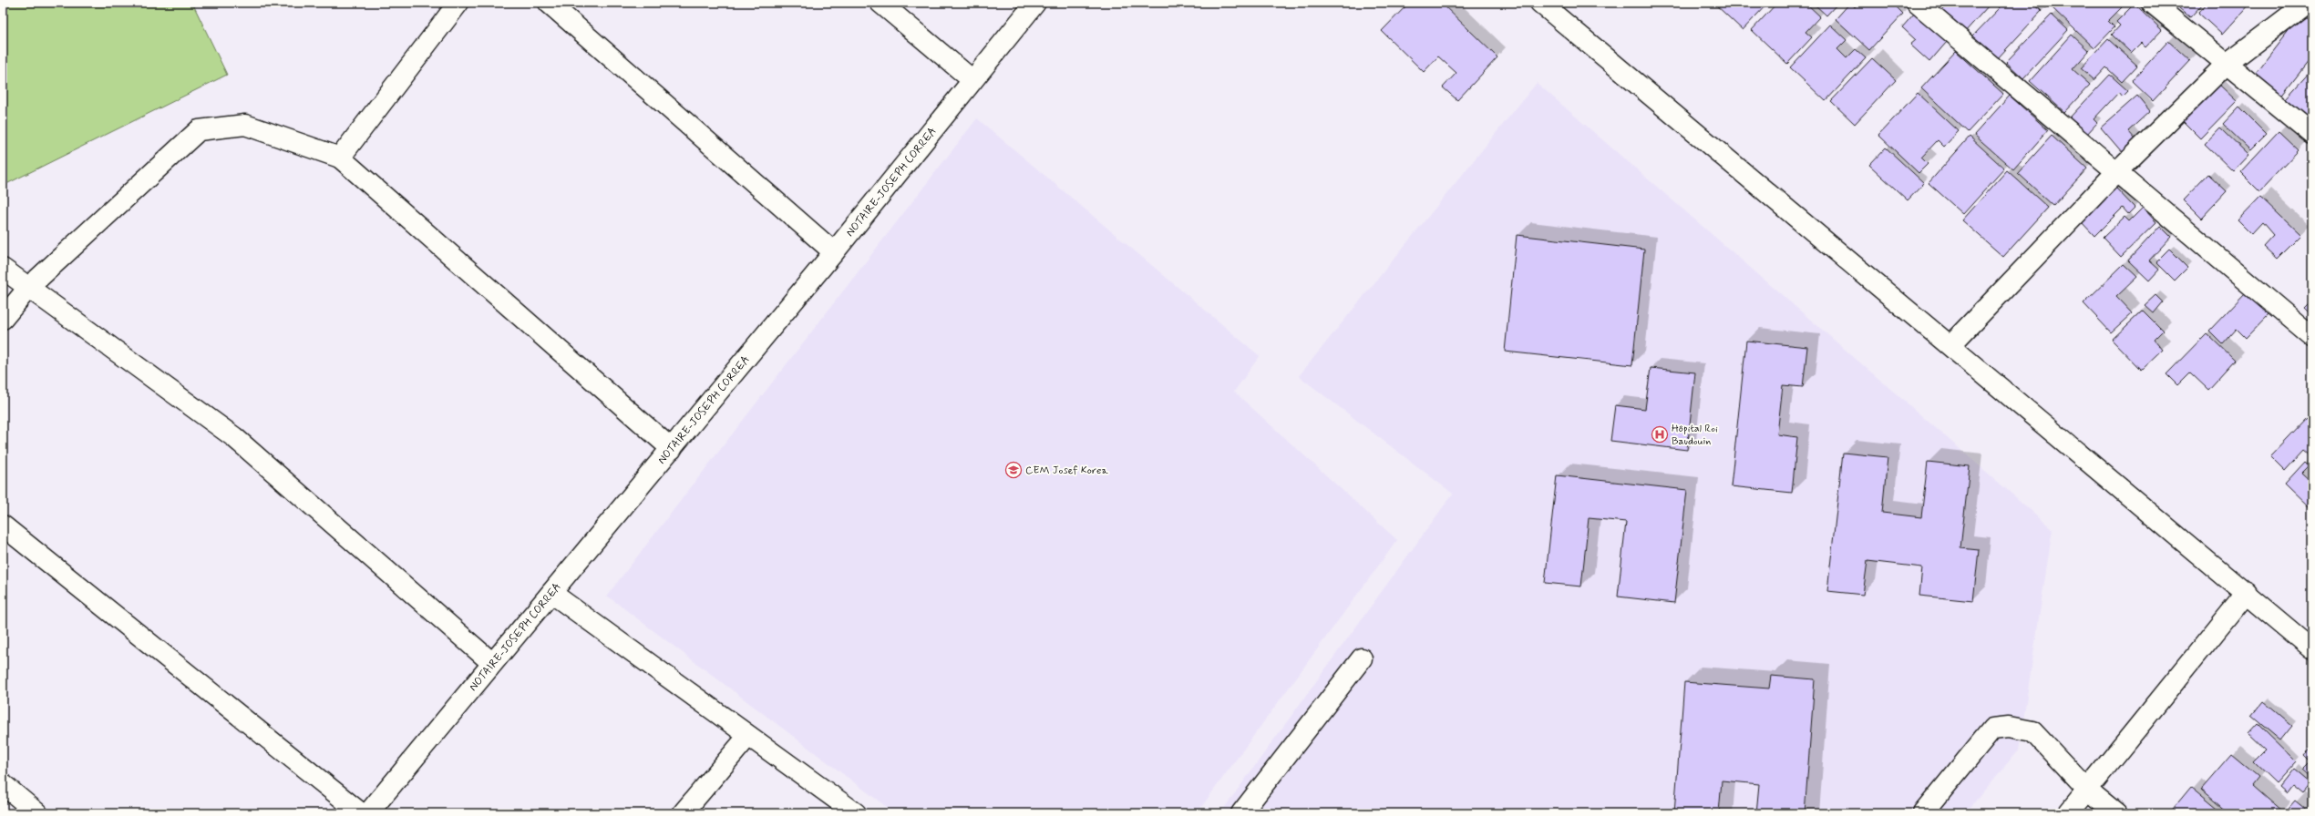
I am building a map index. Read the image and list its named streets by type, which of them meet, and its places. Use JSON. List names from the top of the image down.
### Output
{
  "streets": {
    "street": ["NOTAIRE-JOSEPH CORREA"]
  },
  "places": {
    "hospital": ["Hôpital Roi Baudouin"],
    "school or university": ["CEM Josef Korea"]
  }
}
